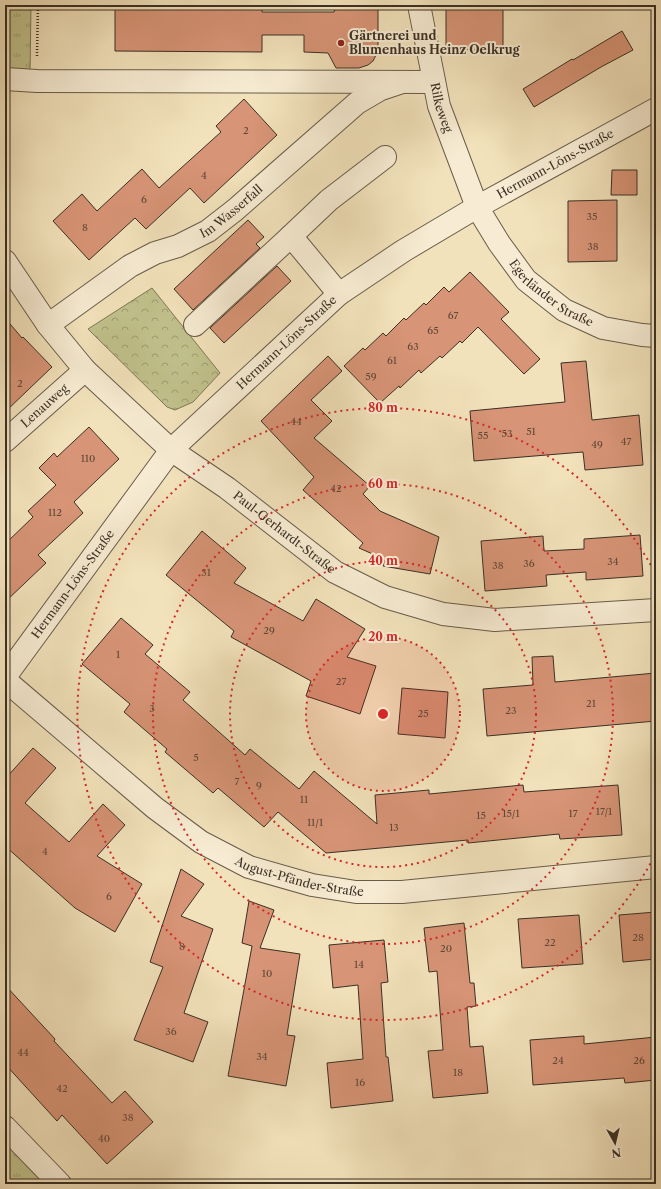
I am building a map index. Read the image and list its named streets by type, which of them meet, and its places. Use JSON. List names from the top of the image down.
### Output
{
  "streets": {
    "street": [
      "Rilkeweg",
      "Hermann-Löns-Straße",
      "Im Wasserfall",
      "Egerländer Straße",
      "Lenauweg",
      "Paul-Gerhardt-Straße",
      "August-Pfänder-Straße"
    ]
  },
  "crossings": [
    ["Rilkeweg", "Hermann-Löns-Straße"],
    ["Rilkeweg", "Egerländer Straße"],
    ["Hermann-Löns-Straße", "Egerländer Straße"],
    ["Hermann-Löns-Straße", "Paul-Gerhardt-Straße"],
    ["Hermann-Löns-Straße", "August-Pfänder-Straße"],
    ["Im Wasserfall", "Paul-Gerhardt-Straße"],
    ["Lenauweg", "Paul-Gerhardt-Straße"]
  ],
  "places": ["Gärtnerei und Blumenhaus Heinz Oelkrug"],
  "house_numbers": [
    "2",
    "4",
    "6",
    "35",
    "8",
    "38",
    "67",
    "65",
    "63",
    "61",
    "59",
    "2",
    "44",
    "51",
    "53",
    "55",
    "47",
    "49",
    "110",
    "42",
    "112",
    "34",
    "36",
    "38",
    "31",
    "29",
    "1",
    "27",
    "21",
    "3",
    "23",
    "25",
    "5",
    "7",
    "9",
    "11",
    "17/1",
    "15/1",
    "17",
    "15",
    "11/1",
    "13",
    "4",
    "6",
    "28",
    "22",
    "8",
    "20",
    "14",
    "10",
    "36",
    "44",
    "34",
    "24",
    "26",
    "18",
    "16",
    "42",
    "38",
    "40"
  ],
  "north": "bottom",
  "rings": [
    "80 m",
    "60 m",
    "40 m",
    "20 m"
  ]
}
